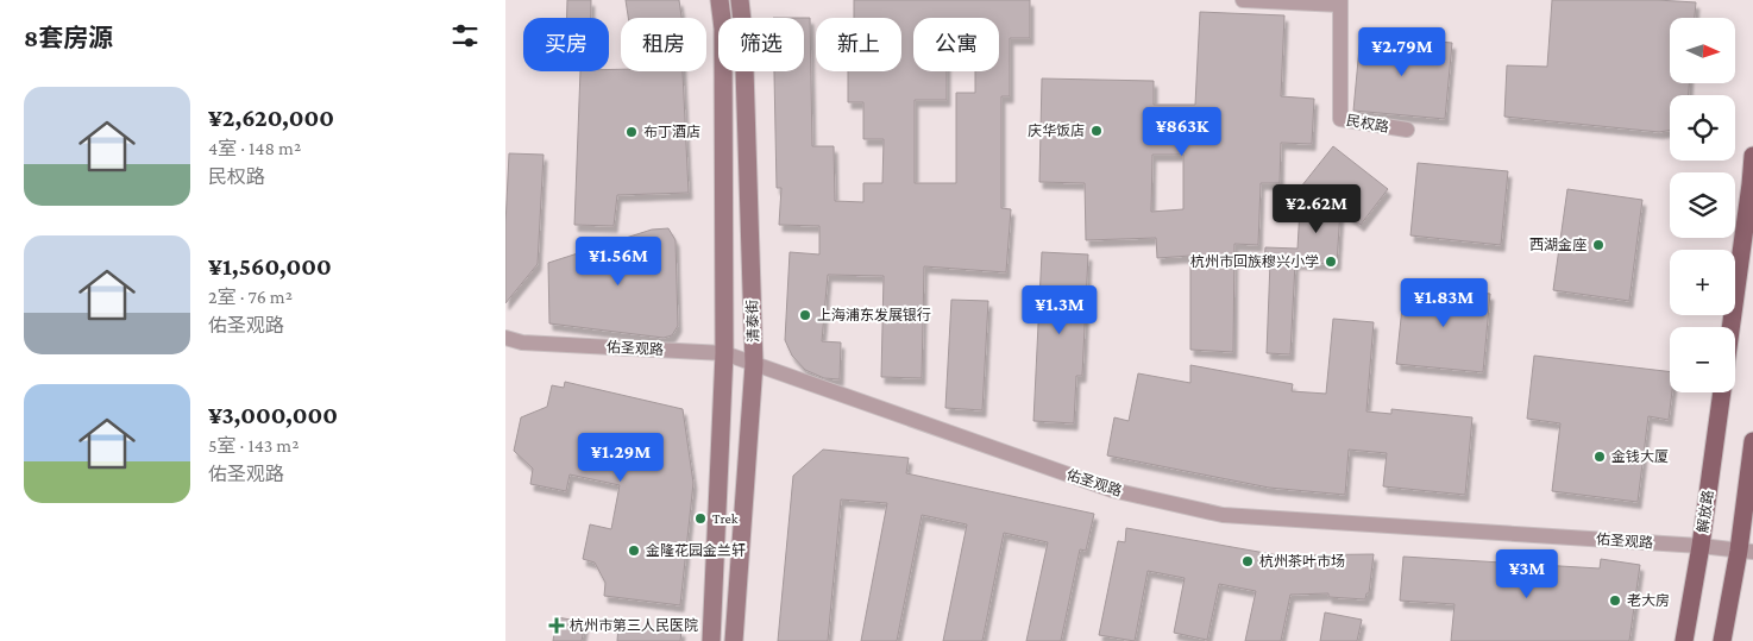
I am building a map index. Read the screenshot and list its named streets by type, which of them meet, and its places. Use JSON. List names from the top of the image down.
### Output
{
  "streets": {
    "main road": ["清泰街", "解放路"],
    "street": ["民权路", "佑圣观路"]
  },
  "crossings": [
    ["清泰街", "佑圣观路"],
    ["佑圣观路", "解放路"]
  ],
  "places": {
    "other": [
      "庆华饭店",
      "布丁酒店",
      "西湖金座",
      "杭州市回族穆兴小学",
      "上海浦东发展银行",
      "金钱大厦",
      "Trek",
      "金隆花园金兰轩",
      "杭州茶叶市场",
      "老大房"
    ],
    "health": ["杭州市第三人民医院"]
  },
  "north": "right",
  "page": {
    "heading": "8套房源",
    "map_buttons": ["+", "−"],
    "chip": [
      "买房",
      "租房",
      "筛选",
      "新上",
      "公寓"
    ],
    "price": [
      "¥2.79M",
      "¥863K",
      "¥2.62M",
      "¥1.56M",
      "¥1.83M",
      "¥1.3M",
      "¥1.29M",
      "¥3M"
    ],
    "list": [
      {
        "name": "¥2,620,000",
        "note": "4室 · 148 m² · 民权路"
      },
      {
        "name": "¥1,560,000",
        "note": "2室 · 76 m² · 佑圣观路"
      },
      {
        "name": "¥3,000,000",
        "note": "5室 · 143 m² · 佑圣观路"
      }
    ]
  }
}
